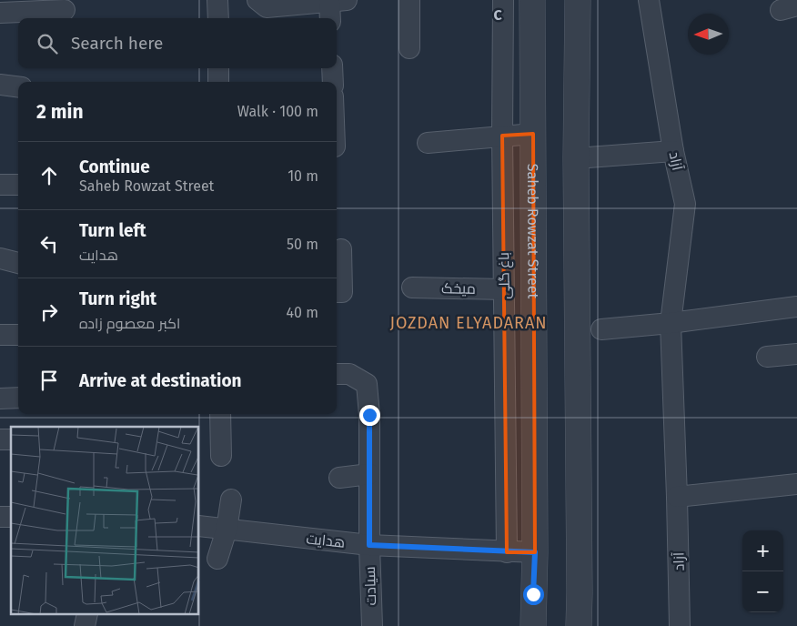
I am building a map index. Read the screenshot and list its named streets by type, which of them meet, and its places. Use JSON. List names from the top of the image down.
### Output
{
  "streets": {
    "street": [
      "آزاد",
      "Saheb Rowzat Street",
      "باغ گلی",
      "میخک",
      "هدایت",
      "سیادت"
    ]
  },
  "crossings": [
    ["Saheb Rowzat Street", "هدایت"],
    ["باغ گلی", "میخک"],
    ["باغ گلی", "هدایت"],
    ["هدایت", "سیادت"]
  ],
  "districts": ["JOZDAN ELYADARAN"],
  "north": "left",
  "page": {
    "search": "Search here",
    "heading": ["2 min", "Walk · 100 m"],
    "list": [
      ["Continue", "Saheb Rowzat Street", "10 m"],
      ["Turn left", "هدایت", "50 m"],
      ["Turn right", "اکبر معصوم زاده", "40 m"],
      "Arrive at destination"
    ],
    "map_buttons": ["+", "−"]
  },
  "grid": {
    "columns": ["C"]
  }
}
